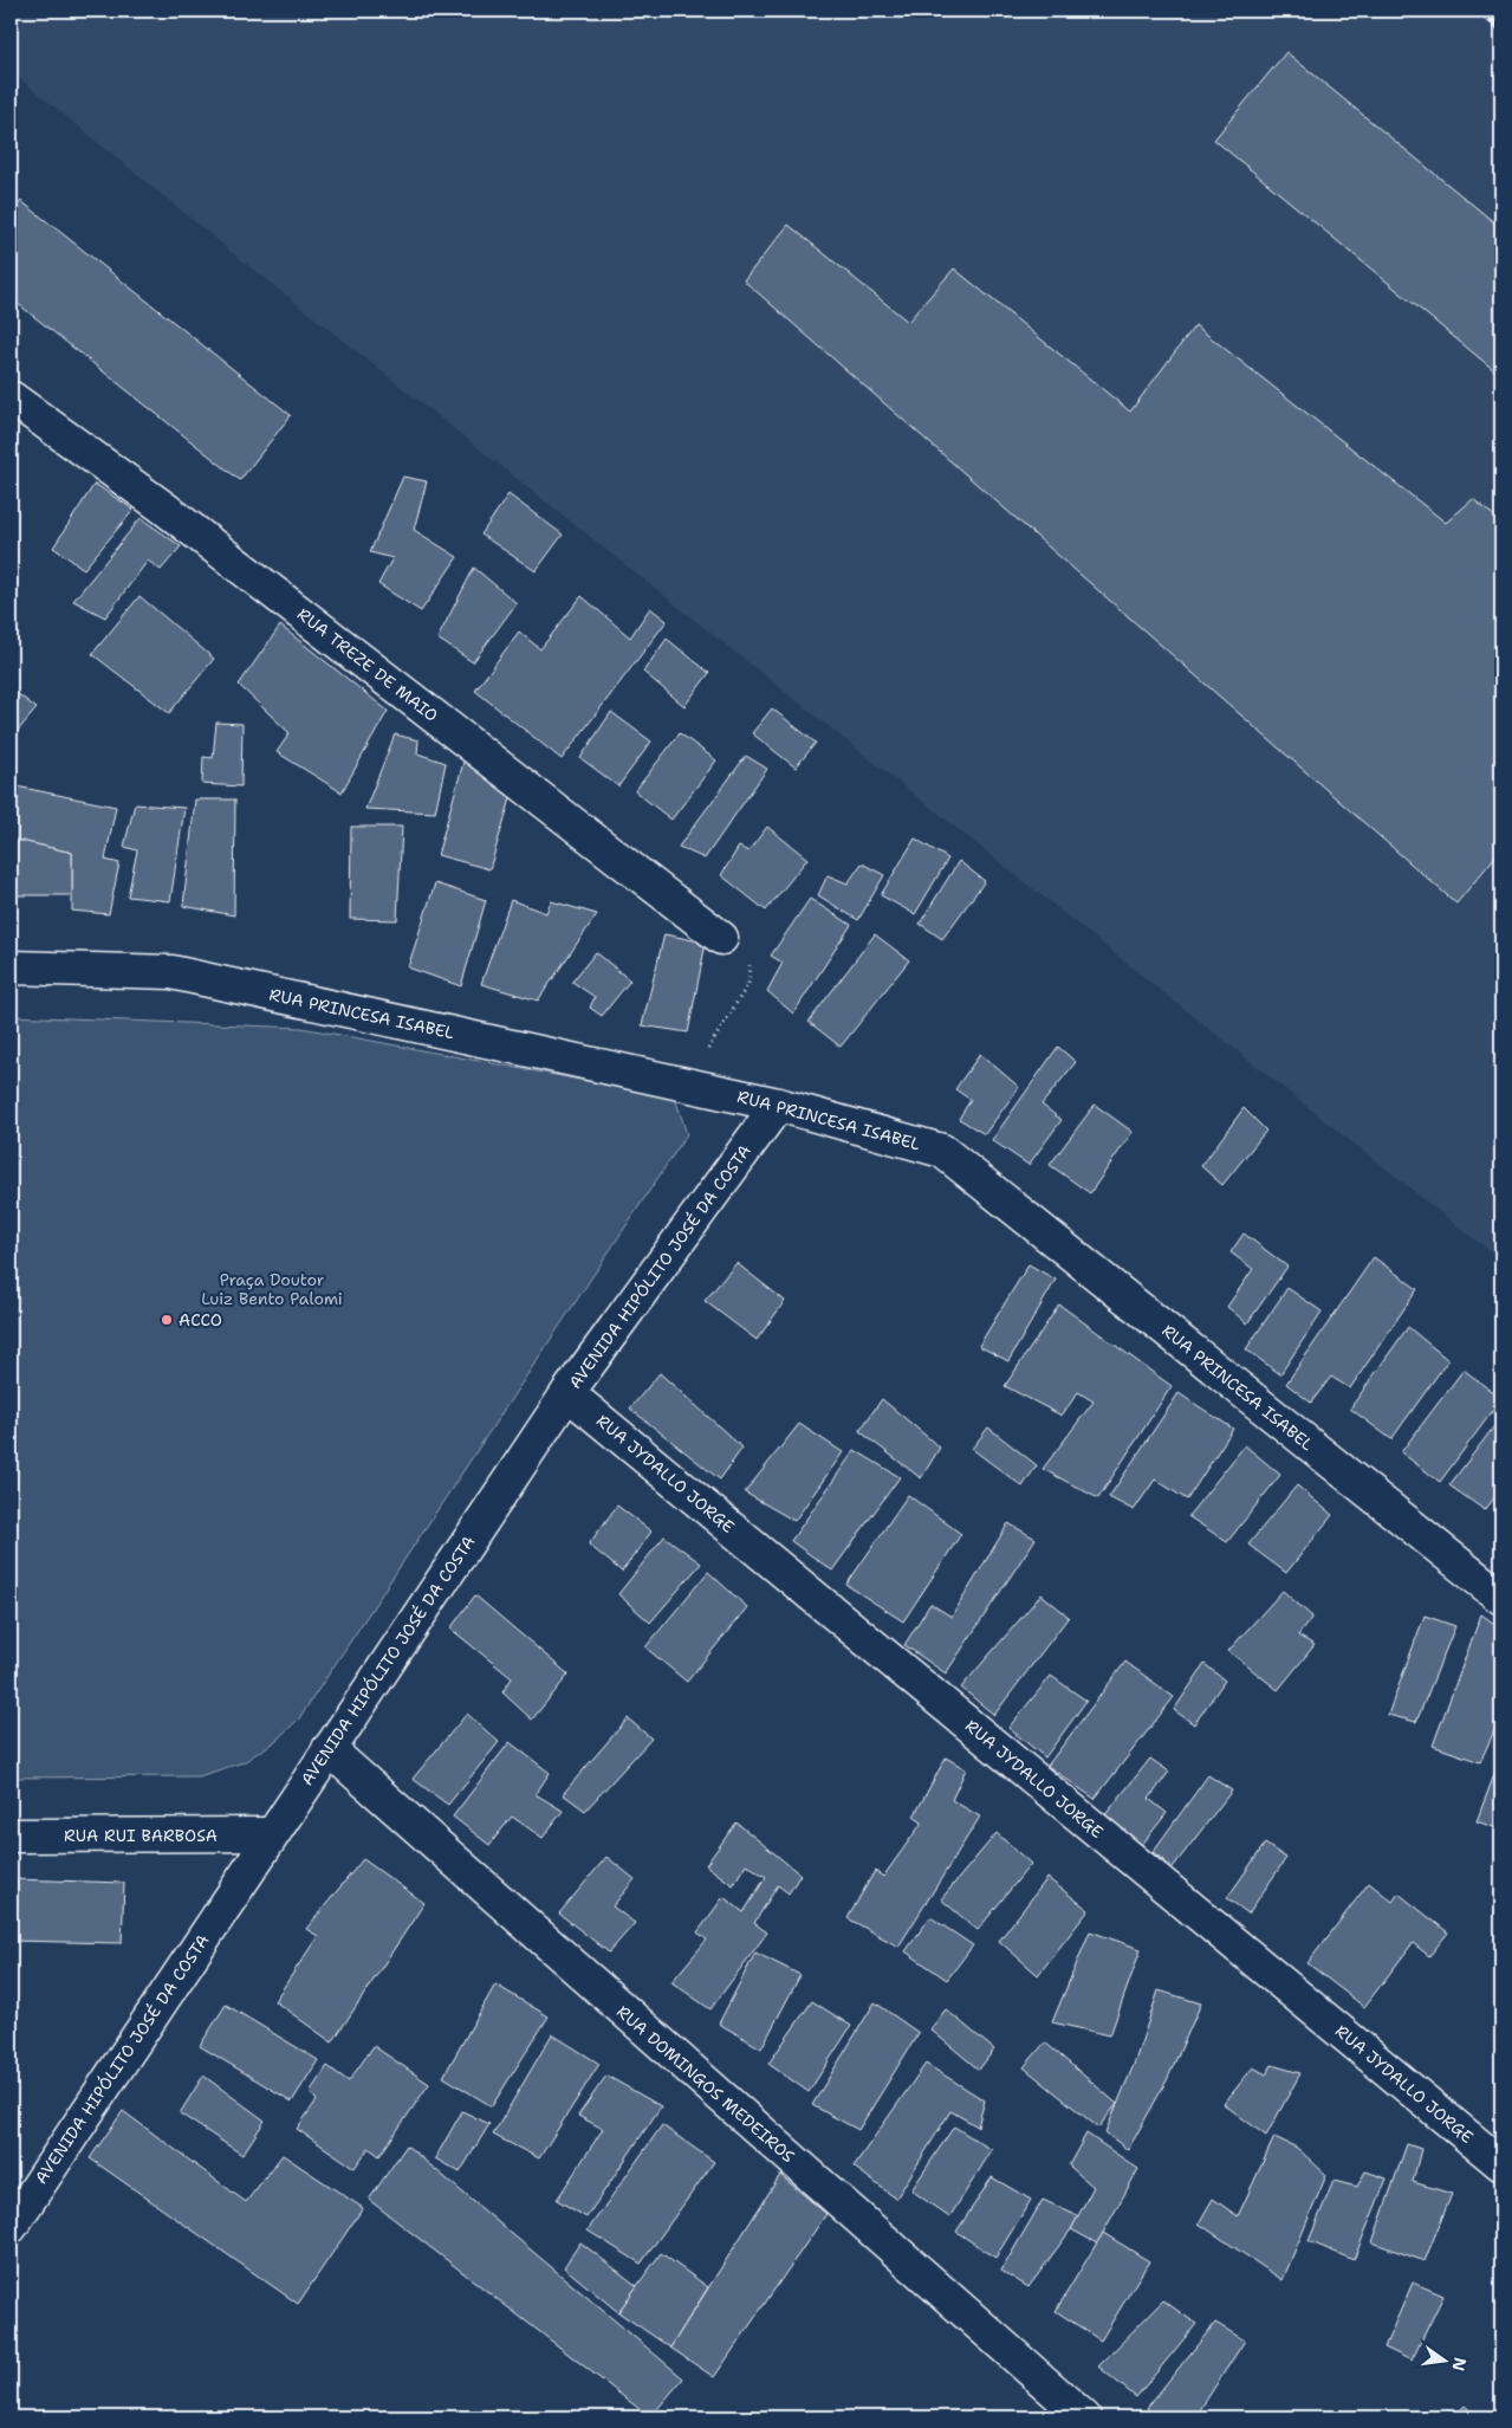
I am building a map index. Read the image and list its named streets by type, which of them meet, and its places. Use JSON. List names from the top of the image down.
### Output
{
  "streets": {
    "street": [
      "RUA TREZE DE MAIO",
      "RUA PRINCESA ISABEL",
      "AVENIDA HIPÓLITO JOSÉ DA COSTA",
      "RUA JYDALLO JORGE",
      "RUA RUI BARBOSA",
      "RUA DOMINGOS MEDEIROS"
    ]
  },
  "crossings": [
    ["RUA PRINCESA ISABEL", "AVENIDA HIPÓLITO JOSÉ DA COSTA"],
    ["AVENIDA HIPÓLITO JOSÉ DA COSTA", "RUA JYDALLO JORGE"],
    ["AVENIDA HIPÓLITO JOSÉ DA COSTA", "RUA RUI BARBOSA"],
    ["AVENIDA HIPÓLITO JOSÉ DA COSTA", "RUA DOMINGOS MEDEIROS"]
  ],
  "parks": ["Praça Doutor Luiz Bento Palomi"],
  "places": ["ACCO"],
  "north": "right"
}
